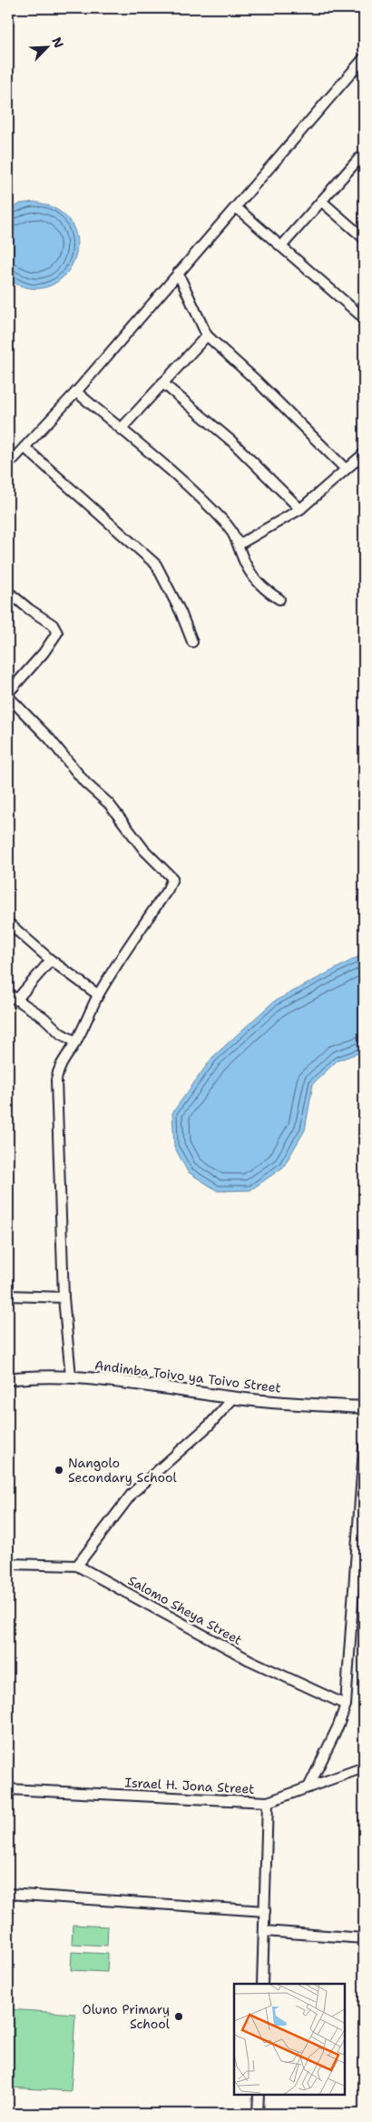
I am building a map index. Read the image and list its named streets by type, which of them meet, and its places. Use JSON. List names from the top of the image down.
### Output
{
  "streets": {
    "street": ["Andimba Toivo ya Toivo Street", "Salomo Sheya Street", "Israel H. Jona Street"]
  },
  "places": ["Nangolo Secondary School", "Oluno Primary School"],
  "north": "top right"
}
